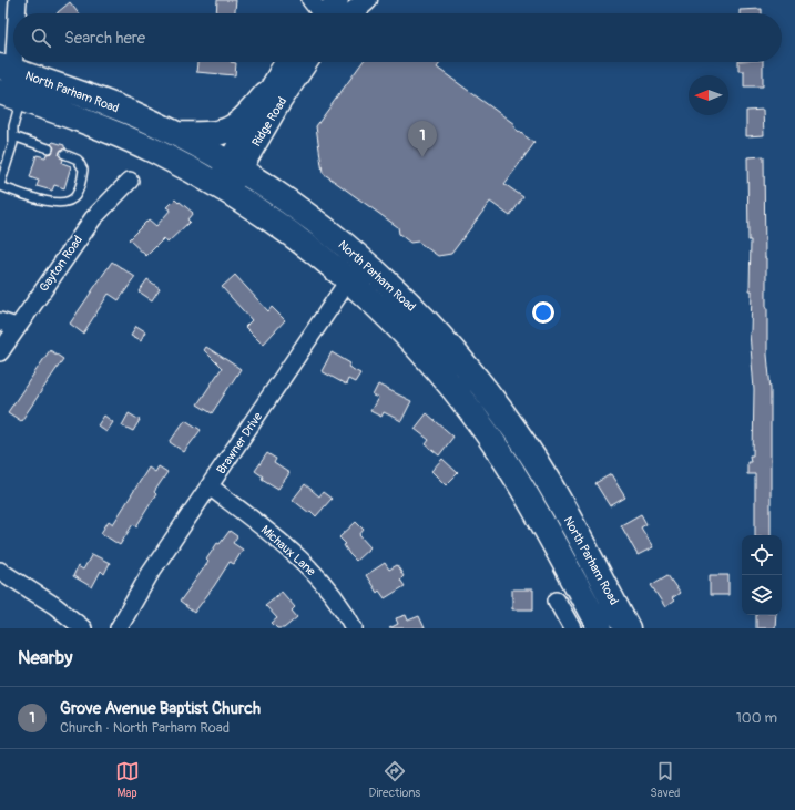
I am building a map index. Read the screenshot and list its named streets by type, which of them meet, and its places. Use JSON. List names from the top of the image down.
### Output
{
  "streets": {
    "highway": ["North Parham Road"],
    "street": [
      "Ridge Road",
      "Gayton Road",
      "Brawner Drive",
      "Michaux Lane"
    ]
  },
  "crossings": [
    ["North Parham Road", "Ridge Road"],
    ["North Parham Road", "Brawner Drive"],
    ["Brawner Drive", "Michaux Lane"]
  ],
  "north": "left",
  "page": {
    "search": "Search here",
    "pins": "1",
    "heading": "Nearby",
    "list": [
      {
        "mark": "1",
        "name": "Grove Avenue Baptist Church",
        "note": "Church · North Parham Road",
        "value": "100 m"
      }
    ],
    "nav": ["Map", "Directions", "Saved"]
  }
}
